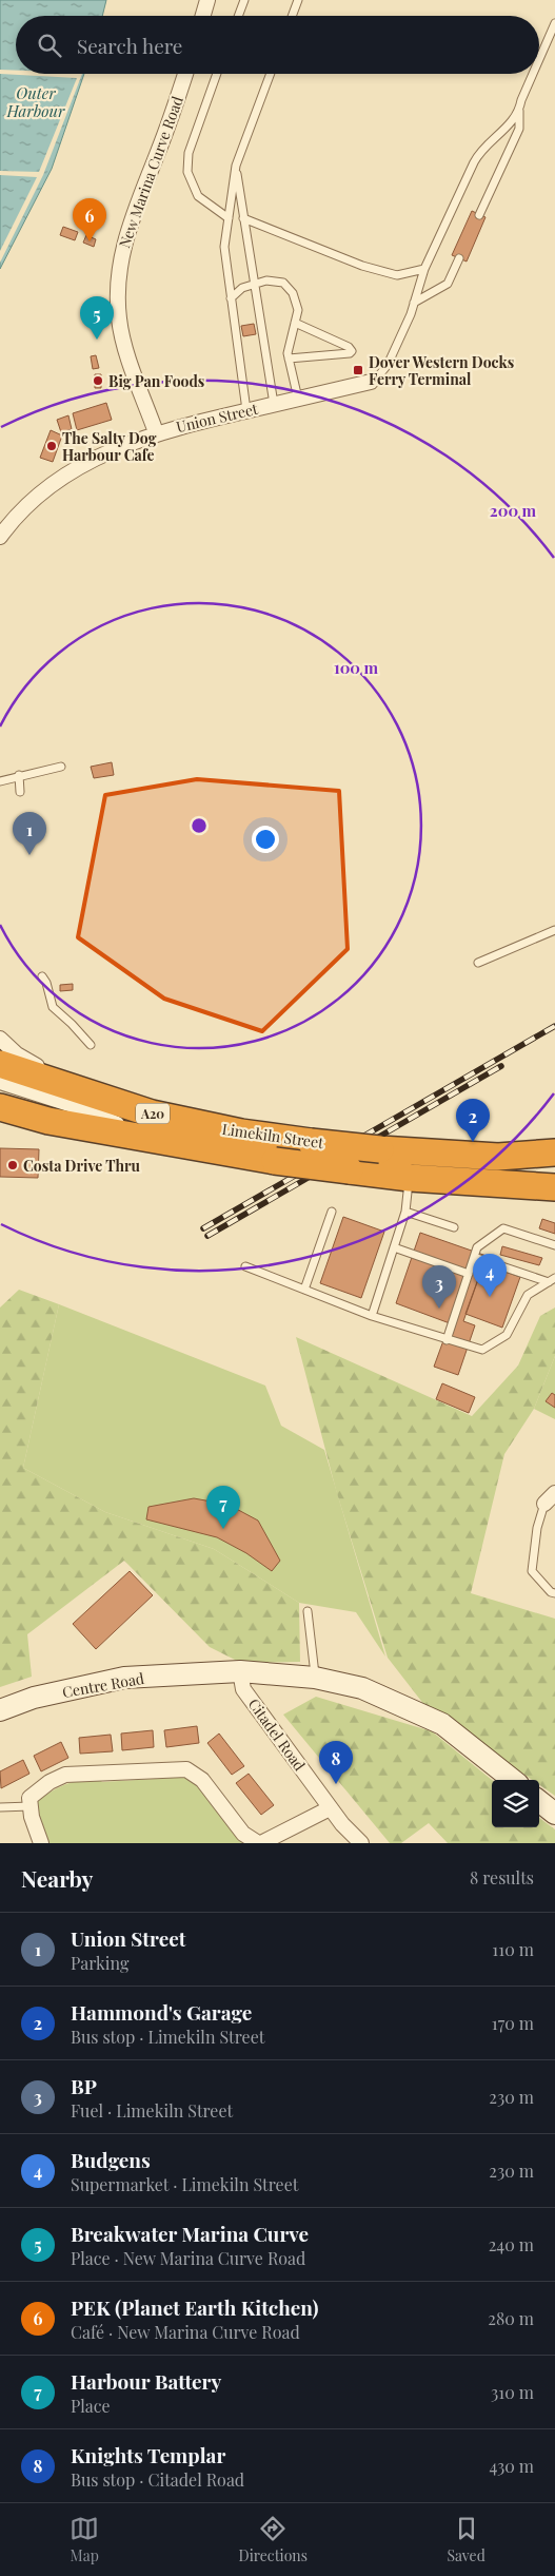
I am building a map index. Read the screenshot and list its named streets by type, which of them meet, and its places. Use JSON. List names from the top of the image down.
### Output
{
  "streets": {
    "highway": ["A20", "Limekiln Street"],
    "street": [
      "New Marina Curve Road",
      "Union Street",
      "Centre Road",
      "Citadel Road"
    ]
  },
  "crossings": [
    ["New Marina Curve Road", "Union Street"],
    ["Centre Road", "Citadel Road"]
  ],
  "water": ["Outer Harbour"],
  "places": {
    "transit": ["Dover Western Docks Ferry Terminal"],
    "other": ["Big Pan Foods", "The Salty Dog Harbour Cafe", "Costa Drive Thru"]
  },
  "page": {
    "search": "Search here",
    "pins": [
      "6",
      "5",
      "1",
      "2",
      "4",
      "3",
      "7",
      "8"
    ],
    "heading": ["Nearby", "8 results"],
    "list": [
      {
        "mark": "1",
        "name": "Union Street",
        "note": "Parking",
        "value": "110 m"
      },
      {
        "mark": "2",
        "name": "Hammond's Garage",
        "note": "Bus stop · Limekiln Street",
        "value": "170 m"
      },
      {
        "mark": "3",
        "name": "BP",
        "note": "Fuel · Limekiln Street",
        "value": "230 m"
      },
      {
        "mark": "4",
        "name": "Budgens",
        "note": "Supermarket · Limekiln Street",
        "value": "230 m"
      },
      {
        "mark": "5",
        "name": "Breakwater Marina Curve",
        "note": "Place · New Marina Curve Road",
        "value": "240 m"
      },
      {
        "mark": "6",
        "name": "PEK (Planet Earth Kitchen)",
        "note": "Café · New Marina Curve Road",
        "value": "280 m"
      },
      {
        "mark": "7",
        "name": "Harbour Battery",
        "note": "Place",
        "value": "310 m"
      },
      {
        "mark": "8",
        "name": "Knights Templar",
        "note": "Bus stop · Citadel Road",
        "value": "430 m"
      }
    ],
    "nav": ["Map", "Directions", "Saved"]
  },
  "rings": ["200 m", "100 m"]
}
